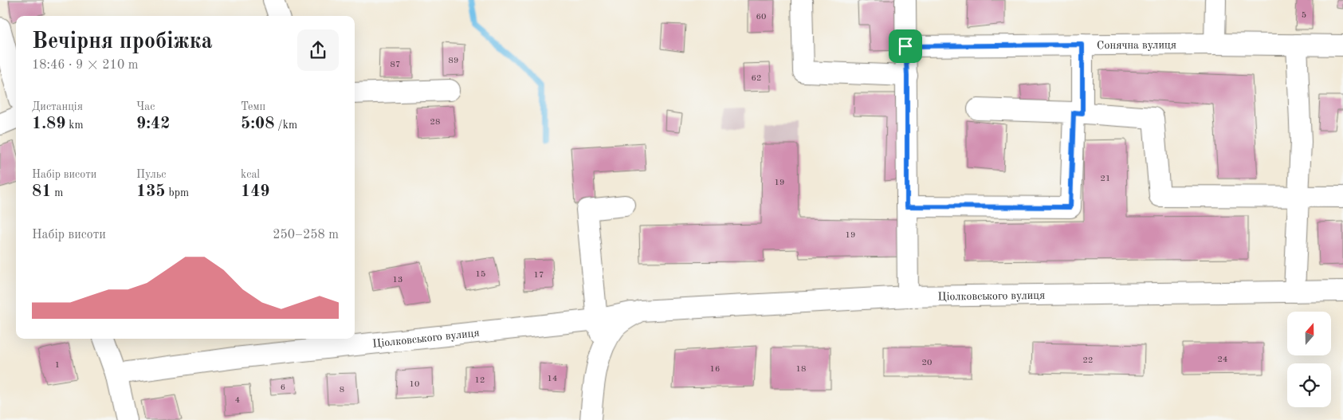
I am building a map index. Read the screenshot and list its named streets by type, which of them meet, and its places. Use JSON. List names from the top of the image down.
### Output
{
  "streets": {
    "street": ["Сонячна вулиця", "Ціолковського вулиця"]
  },
  "house_numbers": [
    "5",
    "60",
    "89",
    "87",
    "62",
    "28",
    "21",
    "19",
    "19",
    "15",
    "17",
    "13",
    "24",
    "22",
    "20",
    "1",
    "16",
    "18",
    "14",
    "12",
    "10",
    "6",
    "8",
    "4"
  ],
  "north": "top",
  "page": {
    "heading": ["Вечірня пробіжка", "18:46 · 9 × 210 m"],
    "stats": [
      ["Дистанція", "1.89 km"],
      ["Час", "9:42"],
      ["Темп", "5:08 /km"],
      ["Набір висоти", "81 m"],
      ["Пульс", "135 bpm"],
      ["kcal", "149"]
    ],
    "chart": ["Набір висоти", "250–258 m"]
  }
}
